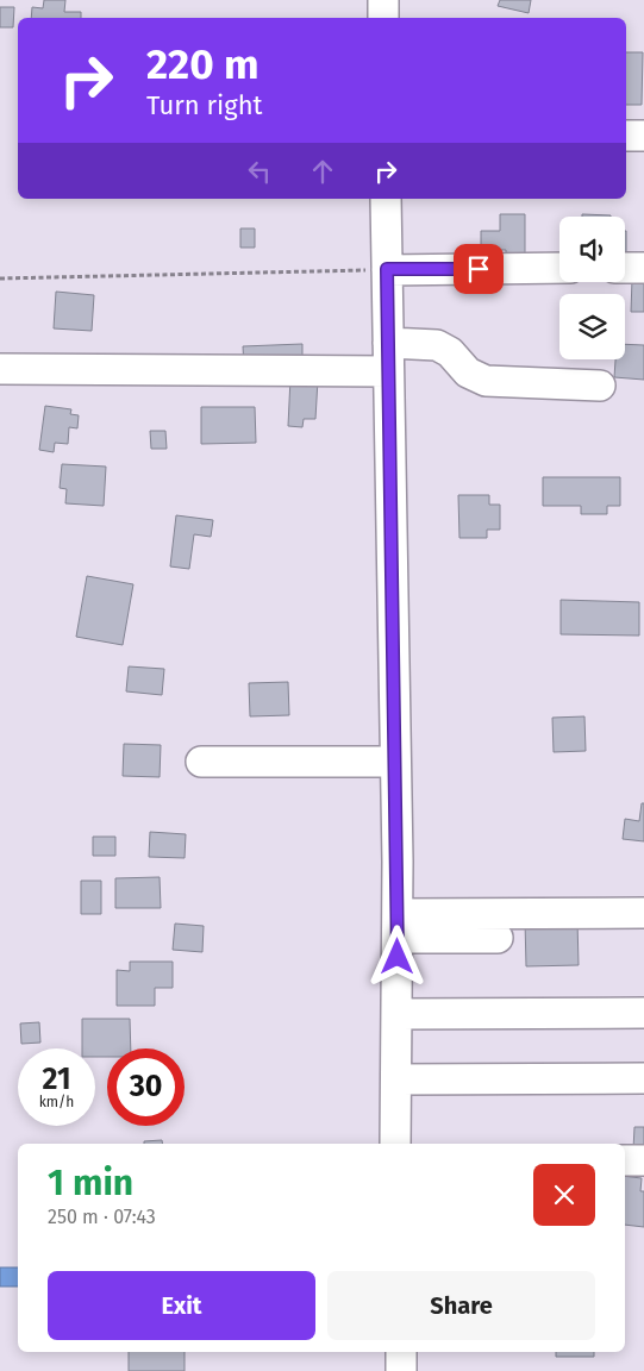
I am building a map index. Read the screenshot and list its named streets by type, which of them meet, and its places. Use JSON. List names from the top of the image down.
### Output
{
  "page": {
    "turn": ["220 m", "Turn right"],
    "speed": "21 km/h",
    "limit": "30",
    "heading": ["1 min", "250 m · 07:43"],
    "buttons": ["Exit", "Share"]
  }
}
